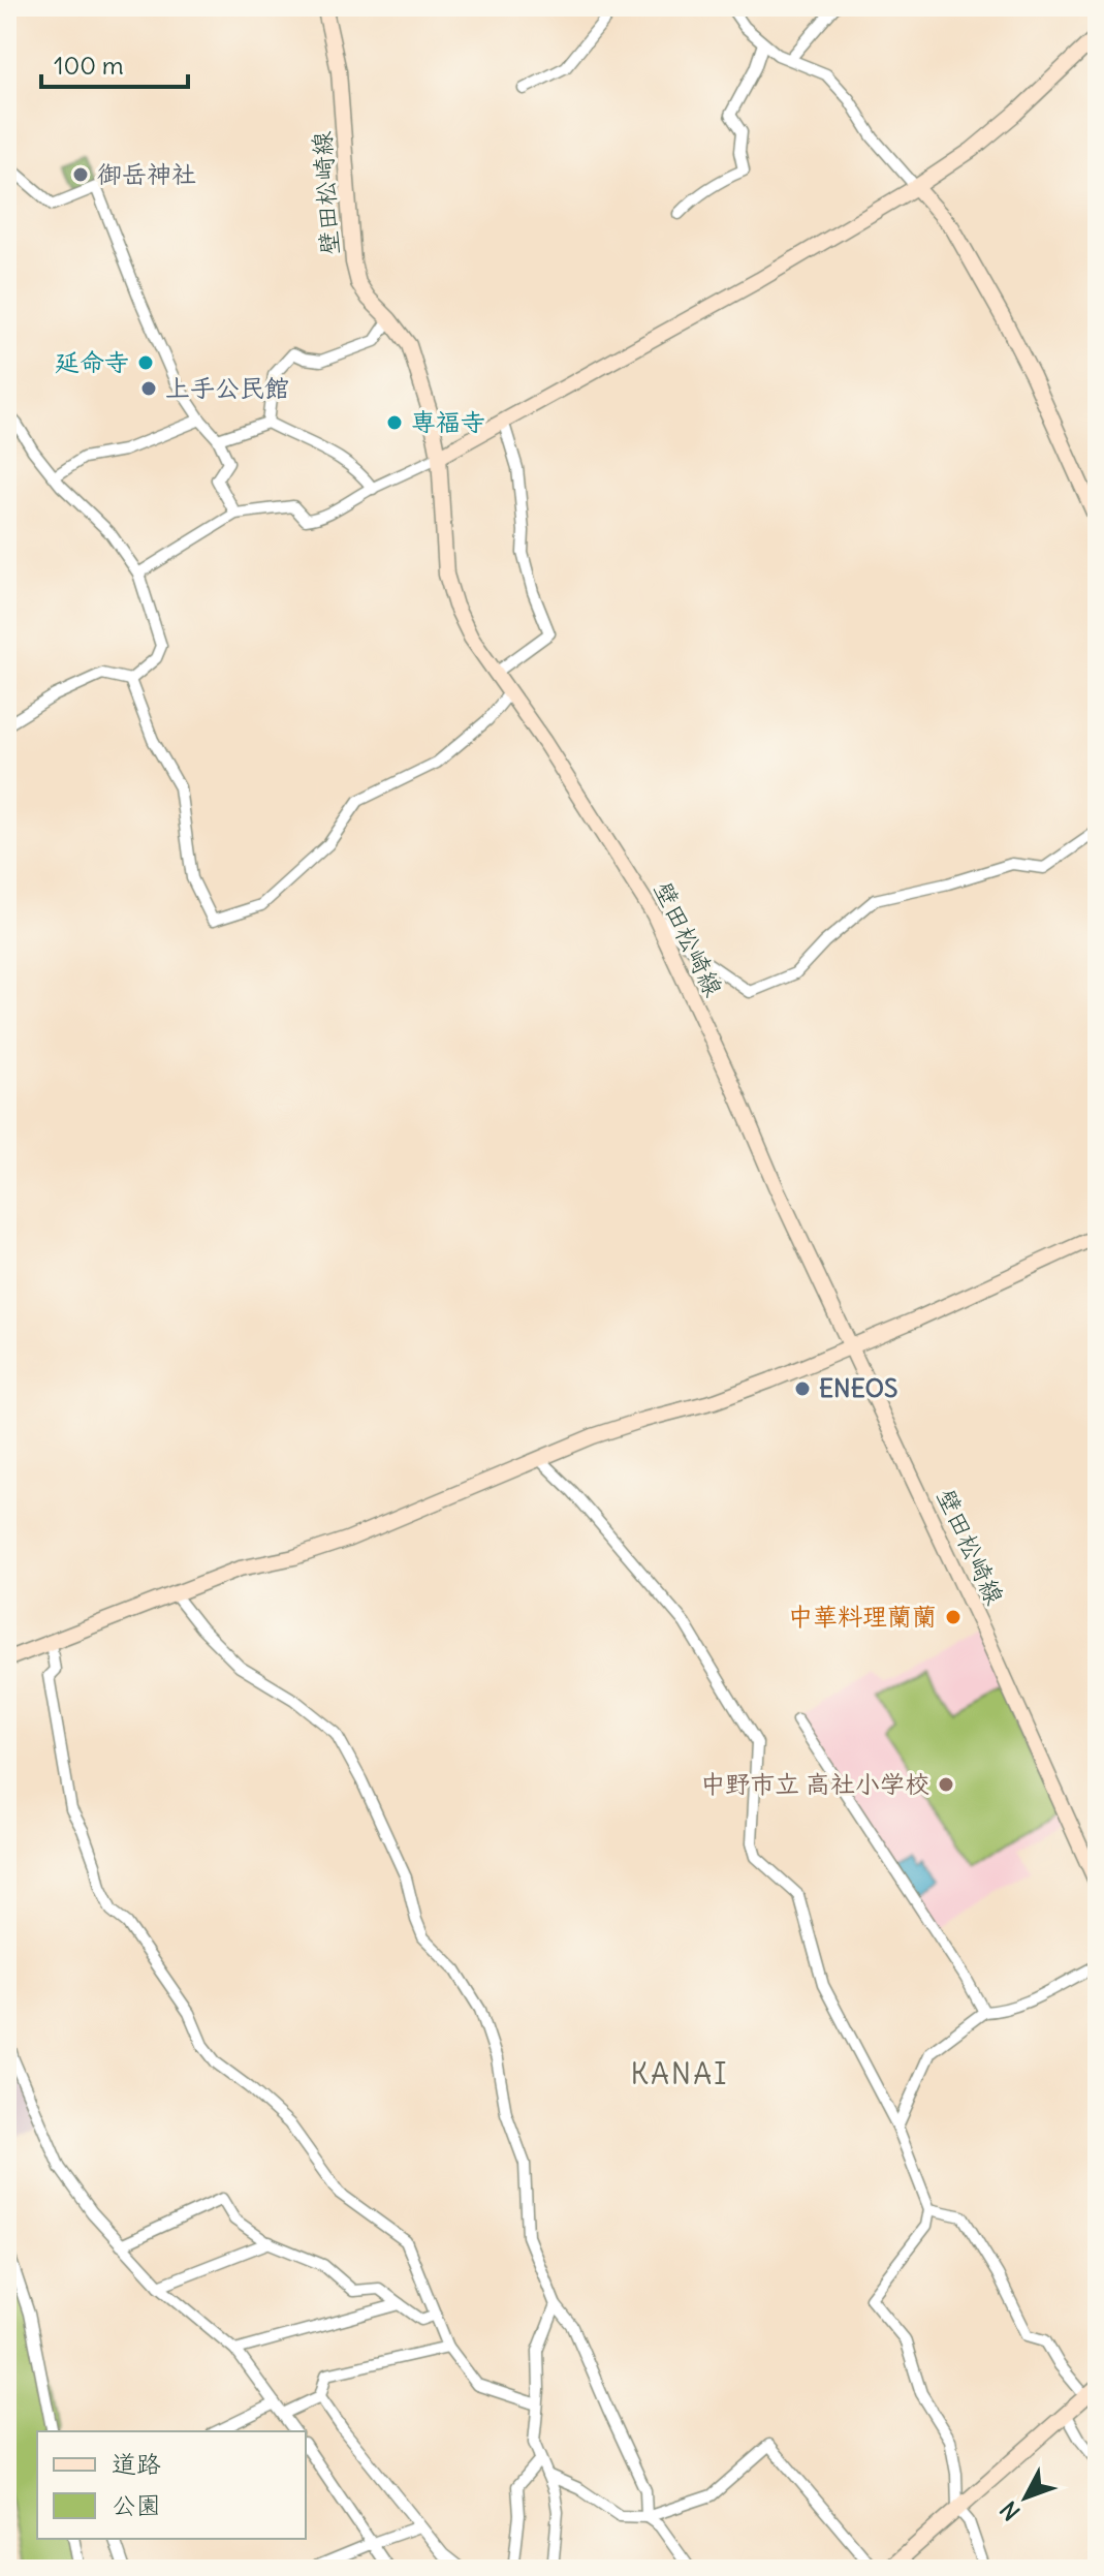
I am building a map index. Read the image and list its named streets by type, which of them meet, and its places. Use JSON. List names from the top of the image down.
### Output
{
  "streets": {
    "street": ["壁田松崎線"]
  },
  "districts": ["KANAI"],
  "places": [
    "御岳神社",
    "延命寺",
    "上手公民館",
    "専福寺",
    "ENEOS",
    "中華料理蘭蘭",
    "中野市立 高社小学校"
  ],
  "legend": ["道路", "公園"],
  "scale_bar": "100 m",
  "north": "bottom left"
}
